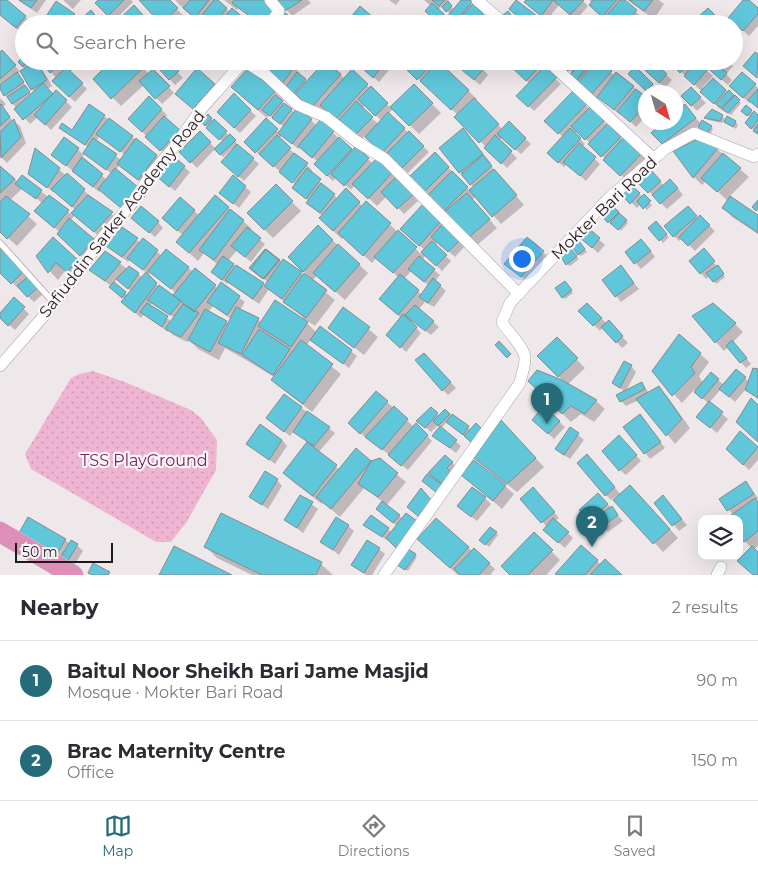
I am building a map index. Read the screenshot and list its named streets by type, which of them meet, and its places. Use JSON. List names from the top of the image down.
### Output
{
  "streets": {
    "street": ["Mokter Bari Road", "Safiuddin Sarker Academy Road"]
  },
  "parks": ["TSS PlayGround"],
  "scale_bar": "50 m",
  "north": "bottom right",
  "page": {
    "search": "Search here",
    "pins": ["1", "2"],
    "scale": "50 m",
    "heading": ["Nearby", "2 results"],
    "list": [
      {
        "mark": "1",
        "name": "Baitul Noor Sheikh Bari Jame Masjid",
        "note": "Mosque · Mokter Bari Road",
        "value": "90 m"
      },
      {
        "mark": "2",
        "name": "Brac Maternity Centre",
        "note": "Office",
        "value": "150 m"
      }
    ],
    "nav": ["Map", "Directions", "Saved"]
  }
}
